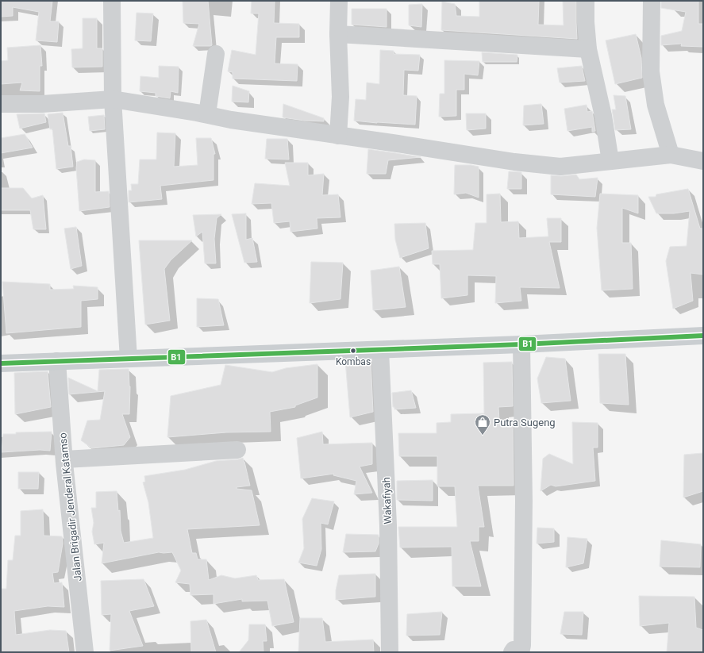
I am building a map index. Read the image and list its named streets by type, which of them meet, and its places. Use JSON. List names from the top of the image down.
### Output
{
  "streets": {
    "street": ["Wakafiyah", "Jalan Brigadir Jenderal Katamso"]
  },
  "places": {
    "other": ["Kombas"],
    "shop": ["Putra Sugeng"]
  },
  "lines": ["transit line B1"]
}
